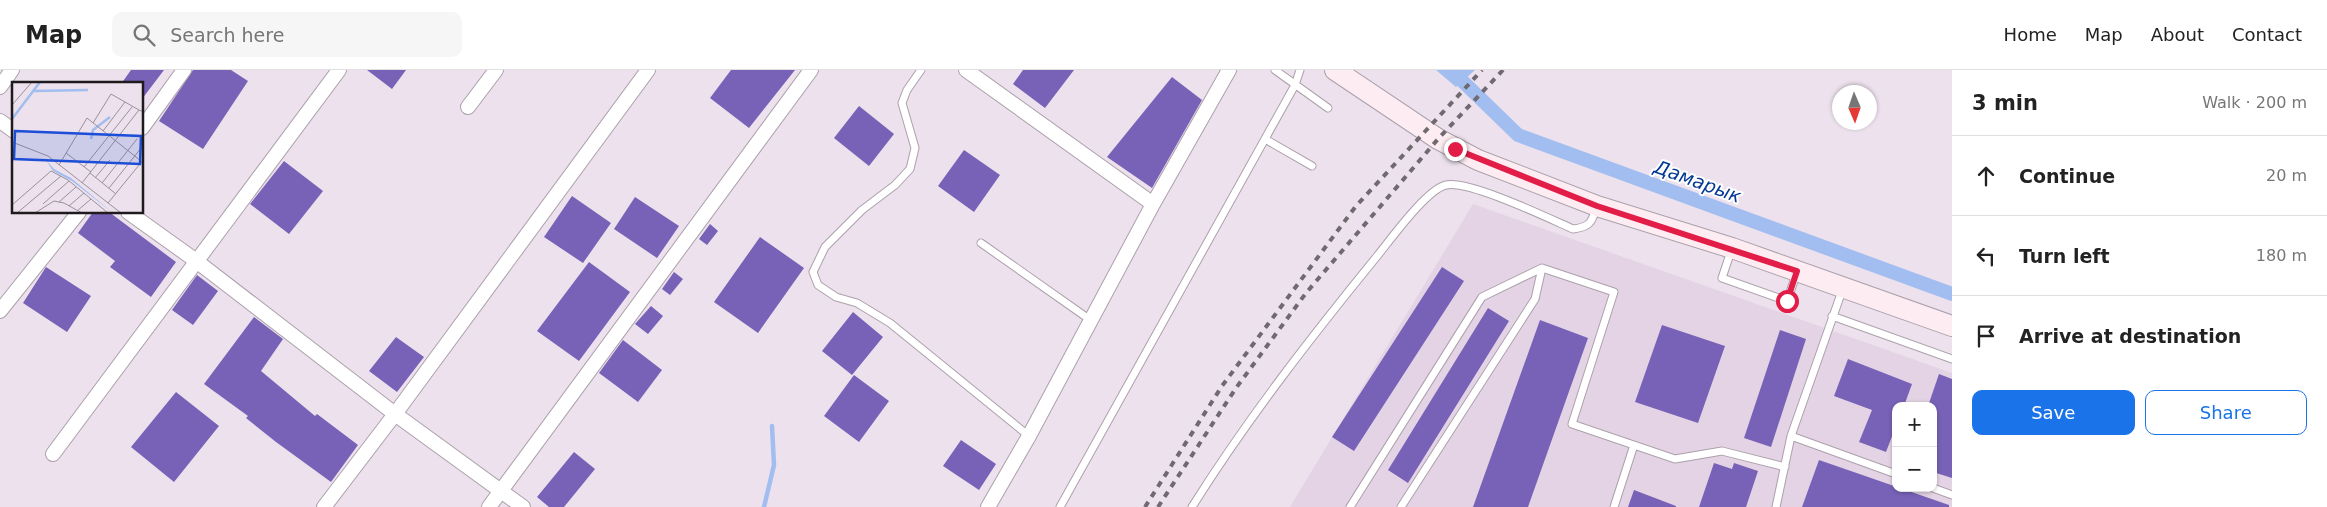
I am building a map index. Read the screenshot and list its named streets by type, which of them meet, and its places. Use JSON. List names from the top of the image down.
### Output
{
  "water": ["Дамарык"],
  "north": "bottom",
  "page": {
    "header": "Map",
    "search": "Search here",
    "nav": [
      "Home",
      "Map",
      "About",
      "Contact"
    ],
    "heading": ["3 min", "Walk · 200 m"],
    "list": [
      ["Continue", "20 m"],
      ["Turn left", "180 m"],
      "Arrive at destination"
    ],
    "buttons": ["Save", "Share"],
    "map_buttons": ["+", "−"]
  }
}
